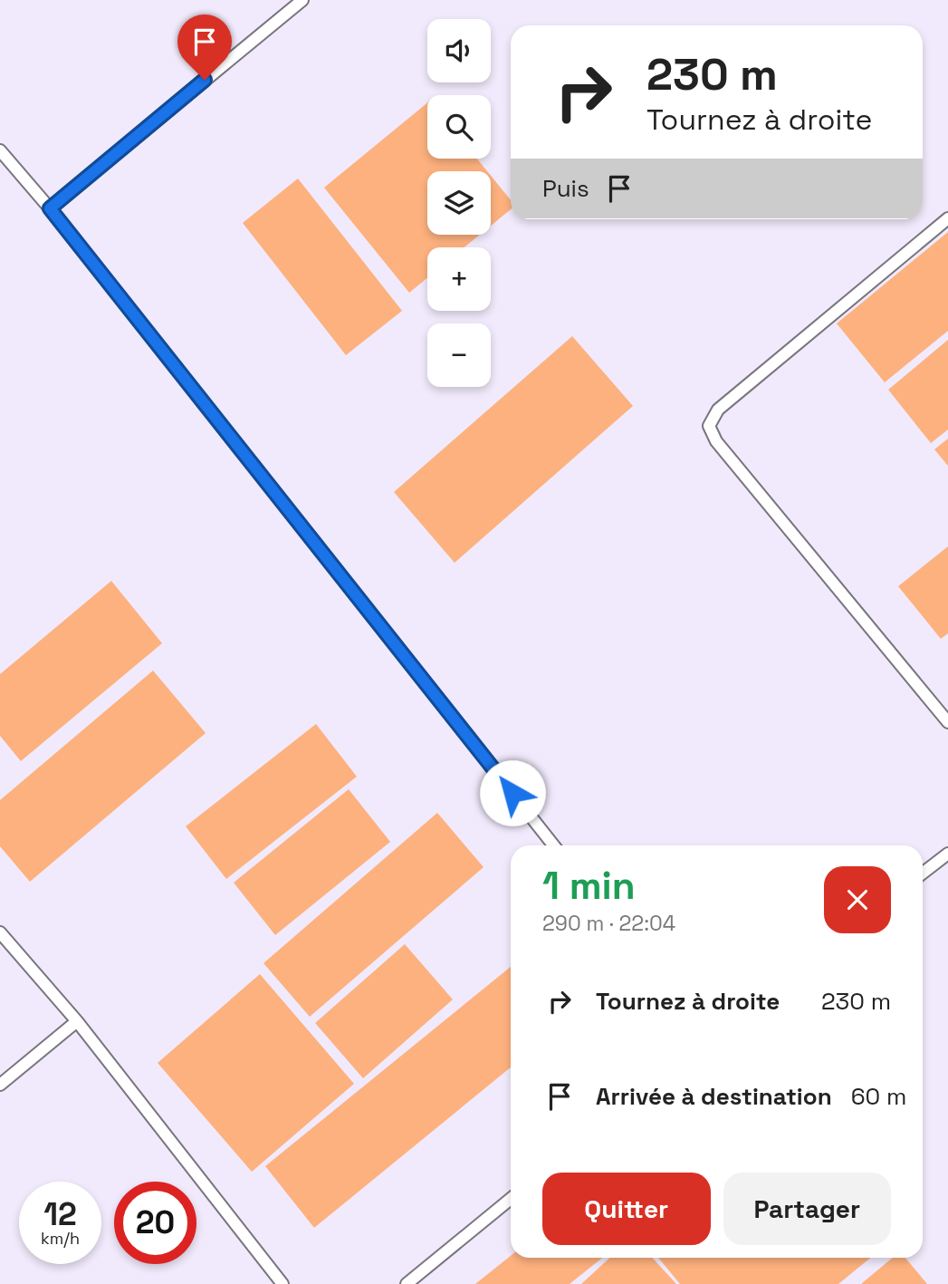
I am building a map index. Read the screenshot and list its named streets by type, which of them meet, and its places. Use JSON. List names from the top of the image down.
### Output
{
  "page": {
    "map_buttons": ["+", "−"],
    "turn": ["230 m", "Tournez à droite"],
    "then": "Puis",
    "heading": ["1 min", "290 m · 22:04"],
    "list": [
      {
        "name": "Tournez à droite",
        "value": "230 m"
      },
      {
        "name": "Arrivée à destination",
        "value": "60 m"
      }
    ],
    "buttons": ["Quitter", "Partager"],
    "speed": "12 km/h",
    "limit": "20"
  }
}
